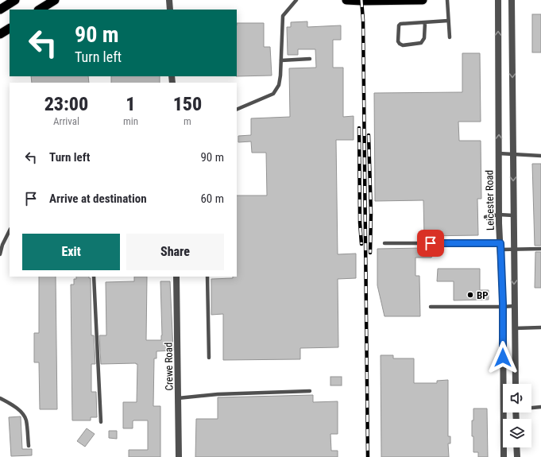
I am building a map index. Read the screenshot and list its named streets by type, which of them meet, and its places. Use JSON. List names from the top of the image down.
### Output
{
  "streets": {
    "street": ["Leicester Road", "Crewe Road"]
  },
  "places": ["BP"],
  "page": {
    "turn": ["90 m", "Turn left"],
    "eta": [
      "23:00",
      "Arrival",
      "1",
      "min",
      "150",
      "m"
    ],
    "list": [
      {
        "name": "Turn left",
        "value": "90 m"
      },
      {
        "name": "Arrive at destination",
        "value": "60 m"
      }
    ],
    "buttons": ["Exit", "Share"]
  }
}
